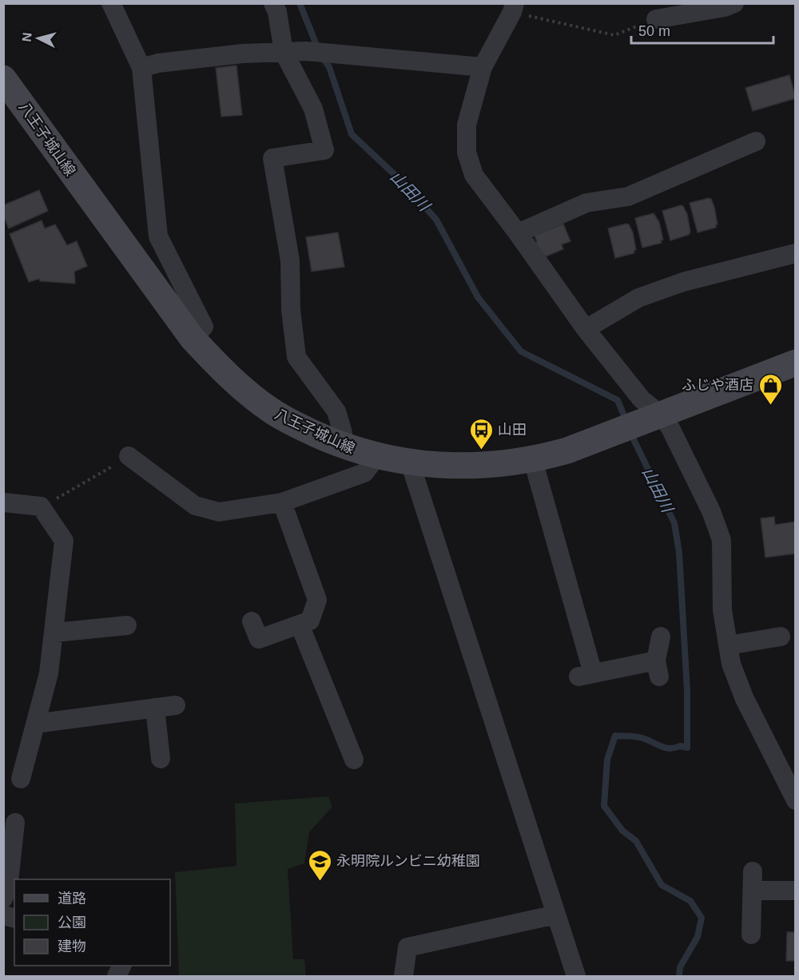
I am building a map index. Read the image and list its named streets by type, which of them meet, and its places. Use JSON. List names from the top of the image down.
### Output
{
  "streets": {
    "main road": ["八王子城山線"]
  },
  "water": ["山田川"],
  "places": {
    "shop": ["ふじや酒店"],
    "bus stop": ["山田"],
    "school or university": ["永明院ルンビニ幼稚園"]
  },
  "legend": ["道路", "公園", "建物"],
  "scale_bar": "50 m",
  "north": "left"
}
